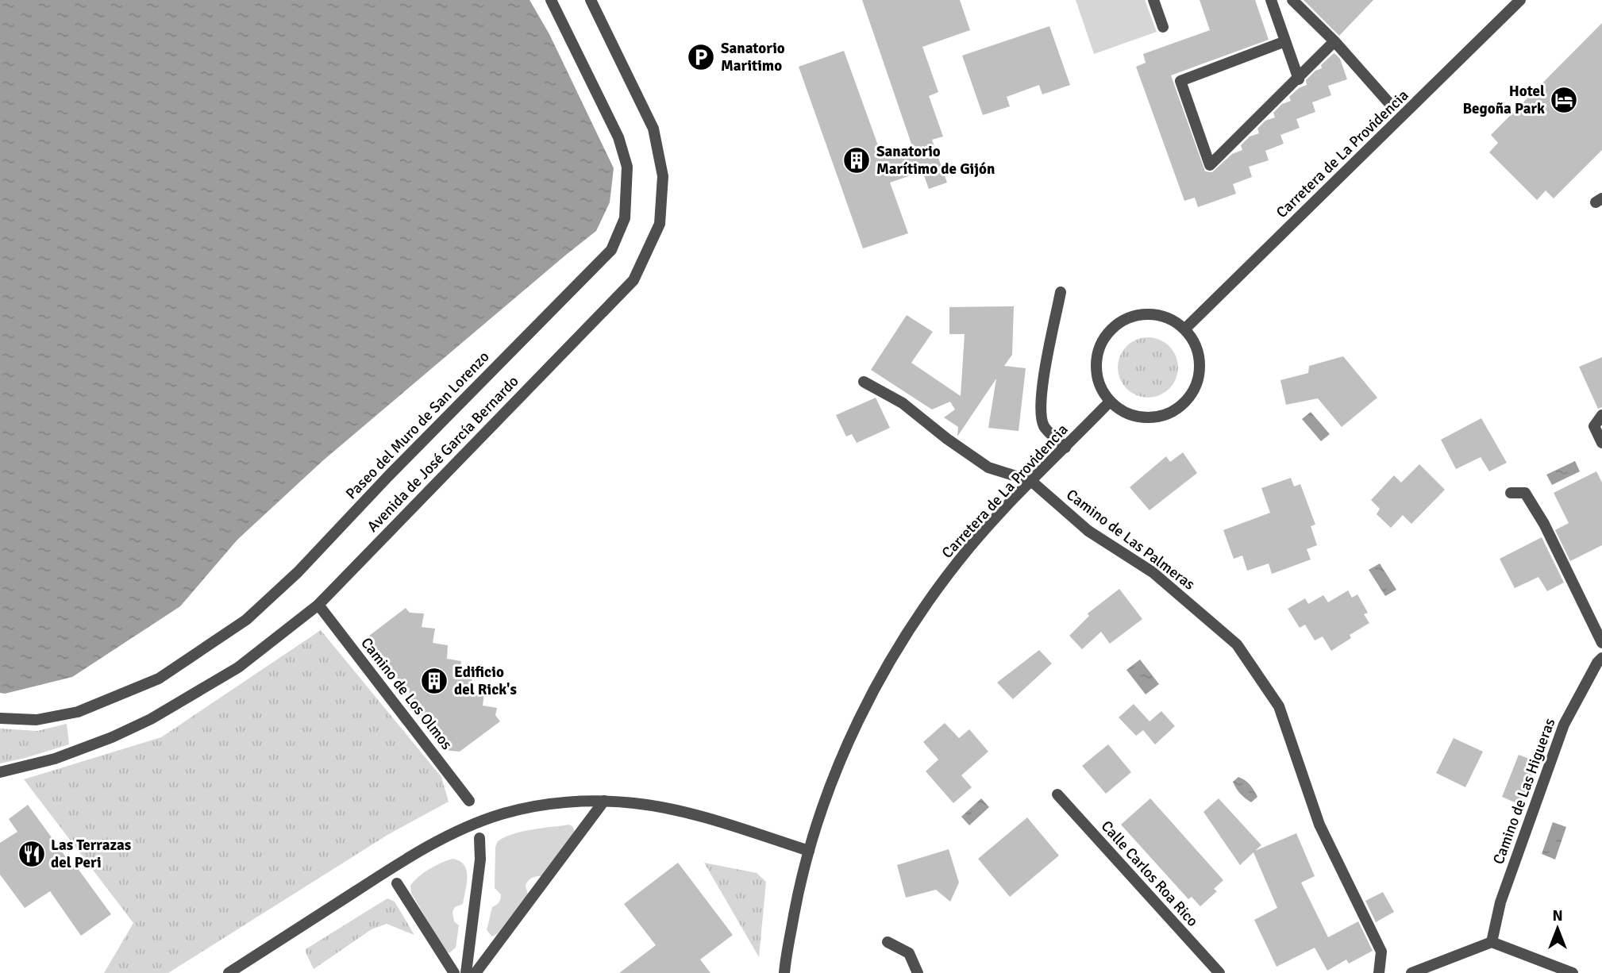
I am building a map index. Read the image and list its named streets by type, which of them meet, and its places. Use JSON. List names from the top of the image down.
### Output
{
  "streets": {
    "street": [
      "Carretera de La Providencia",
      "Paseo del Muro de San Lorenzo",
      "Avenida de José García Bernardo",
      "Camino de Las Palmeras",
      "Camino de Los Olmos",
      "Camino de Las Higueras",
      "Calle Carlos Roa Rico"
    ]
  },
  "crossings": [
    ["Carretera de La Providencia", "Camino de Las Palmeras"],
    ["Avenida de José García Bernardo", "Camino de Los Olmos"]
  ],
  "places": {
    "parking": ["Sanatorio Maritimo"],
    "hotel": ["Hotel Begoña Park"],
    "building": ["Sanatorio Marítimo de Gijón", "Edificio del Rick's"],
    "restaurant": ["Las Terrazas del Peri"]
  },
  "north": "top"
}
